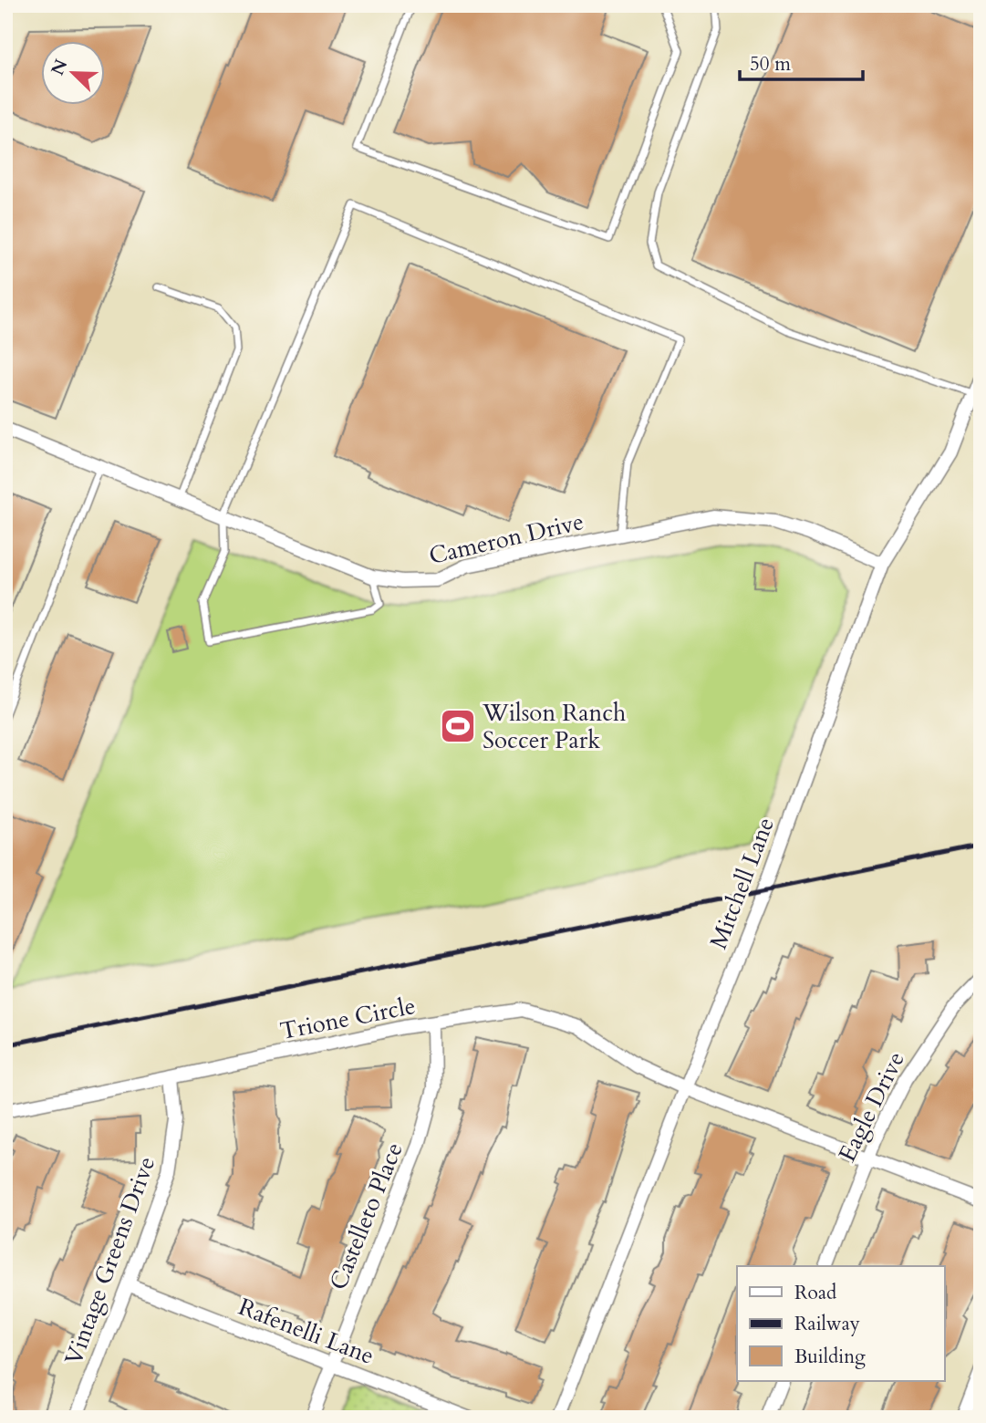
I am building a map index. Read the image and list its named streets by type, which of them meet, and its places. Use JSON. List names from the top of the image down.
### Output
{
  "streets": {
    "street": [
      "Cameron Drive",
      "Mitchell Lane",
      "Trione Circle",
      "Eagle Drive",
      "Castelleto Place",
      "Vintage Greens Drive",
      "Rafenelli Lane"
    ]
  },
  "crossings": [
    ["Cameron Drive", "Mitchell Lane"],
    ["Mitchell Lane", "Trione Circle"],
    ["Trione Circle", "Eagle Drive"],
    ["Trione Circle", "Castelleto Place"],
    ["Trione Circle", "Vintage Greens Drive"],
    ["Castelleto Place", "Rafenelli Lane"],
    ["Vintage Greens Drive", "Rafenelli Lane"]
  ],
  "places": {
    "sports": ["Wilson Ranch Soccer Park"]
  },
  "legend": ["Road", "Railway", "Building"],
  "scale_bar": "50 m",
  "north": "top left"
}
